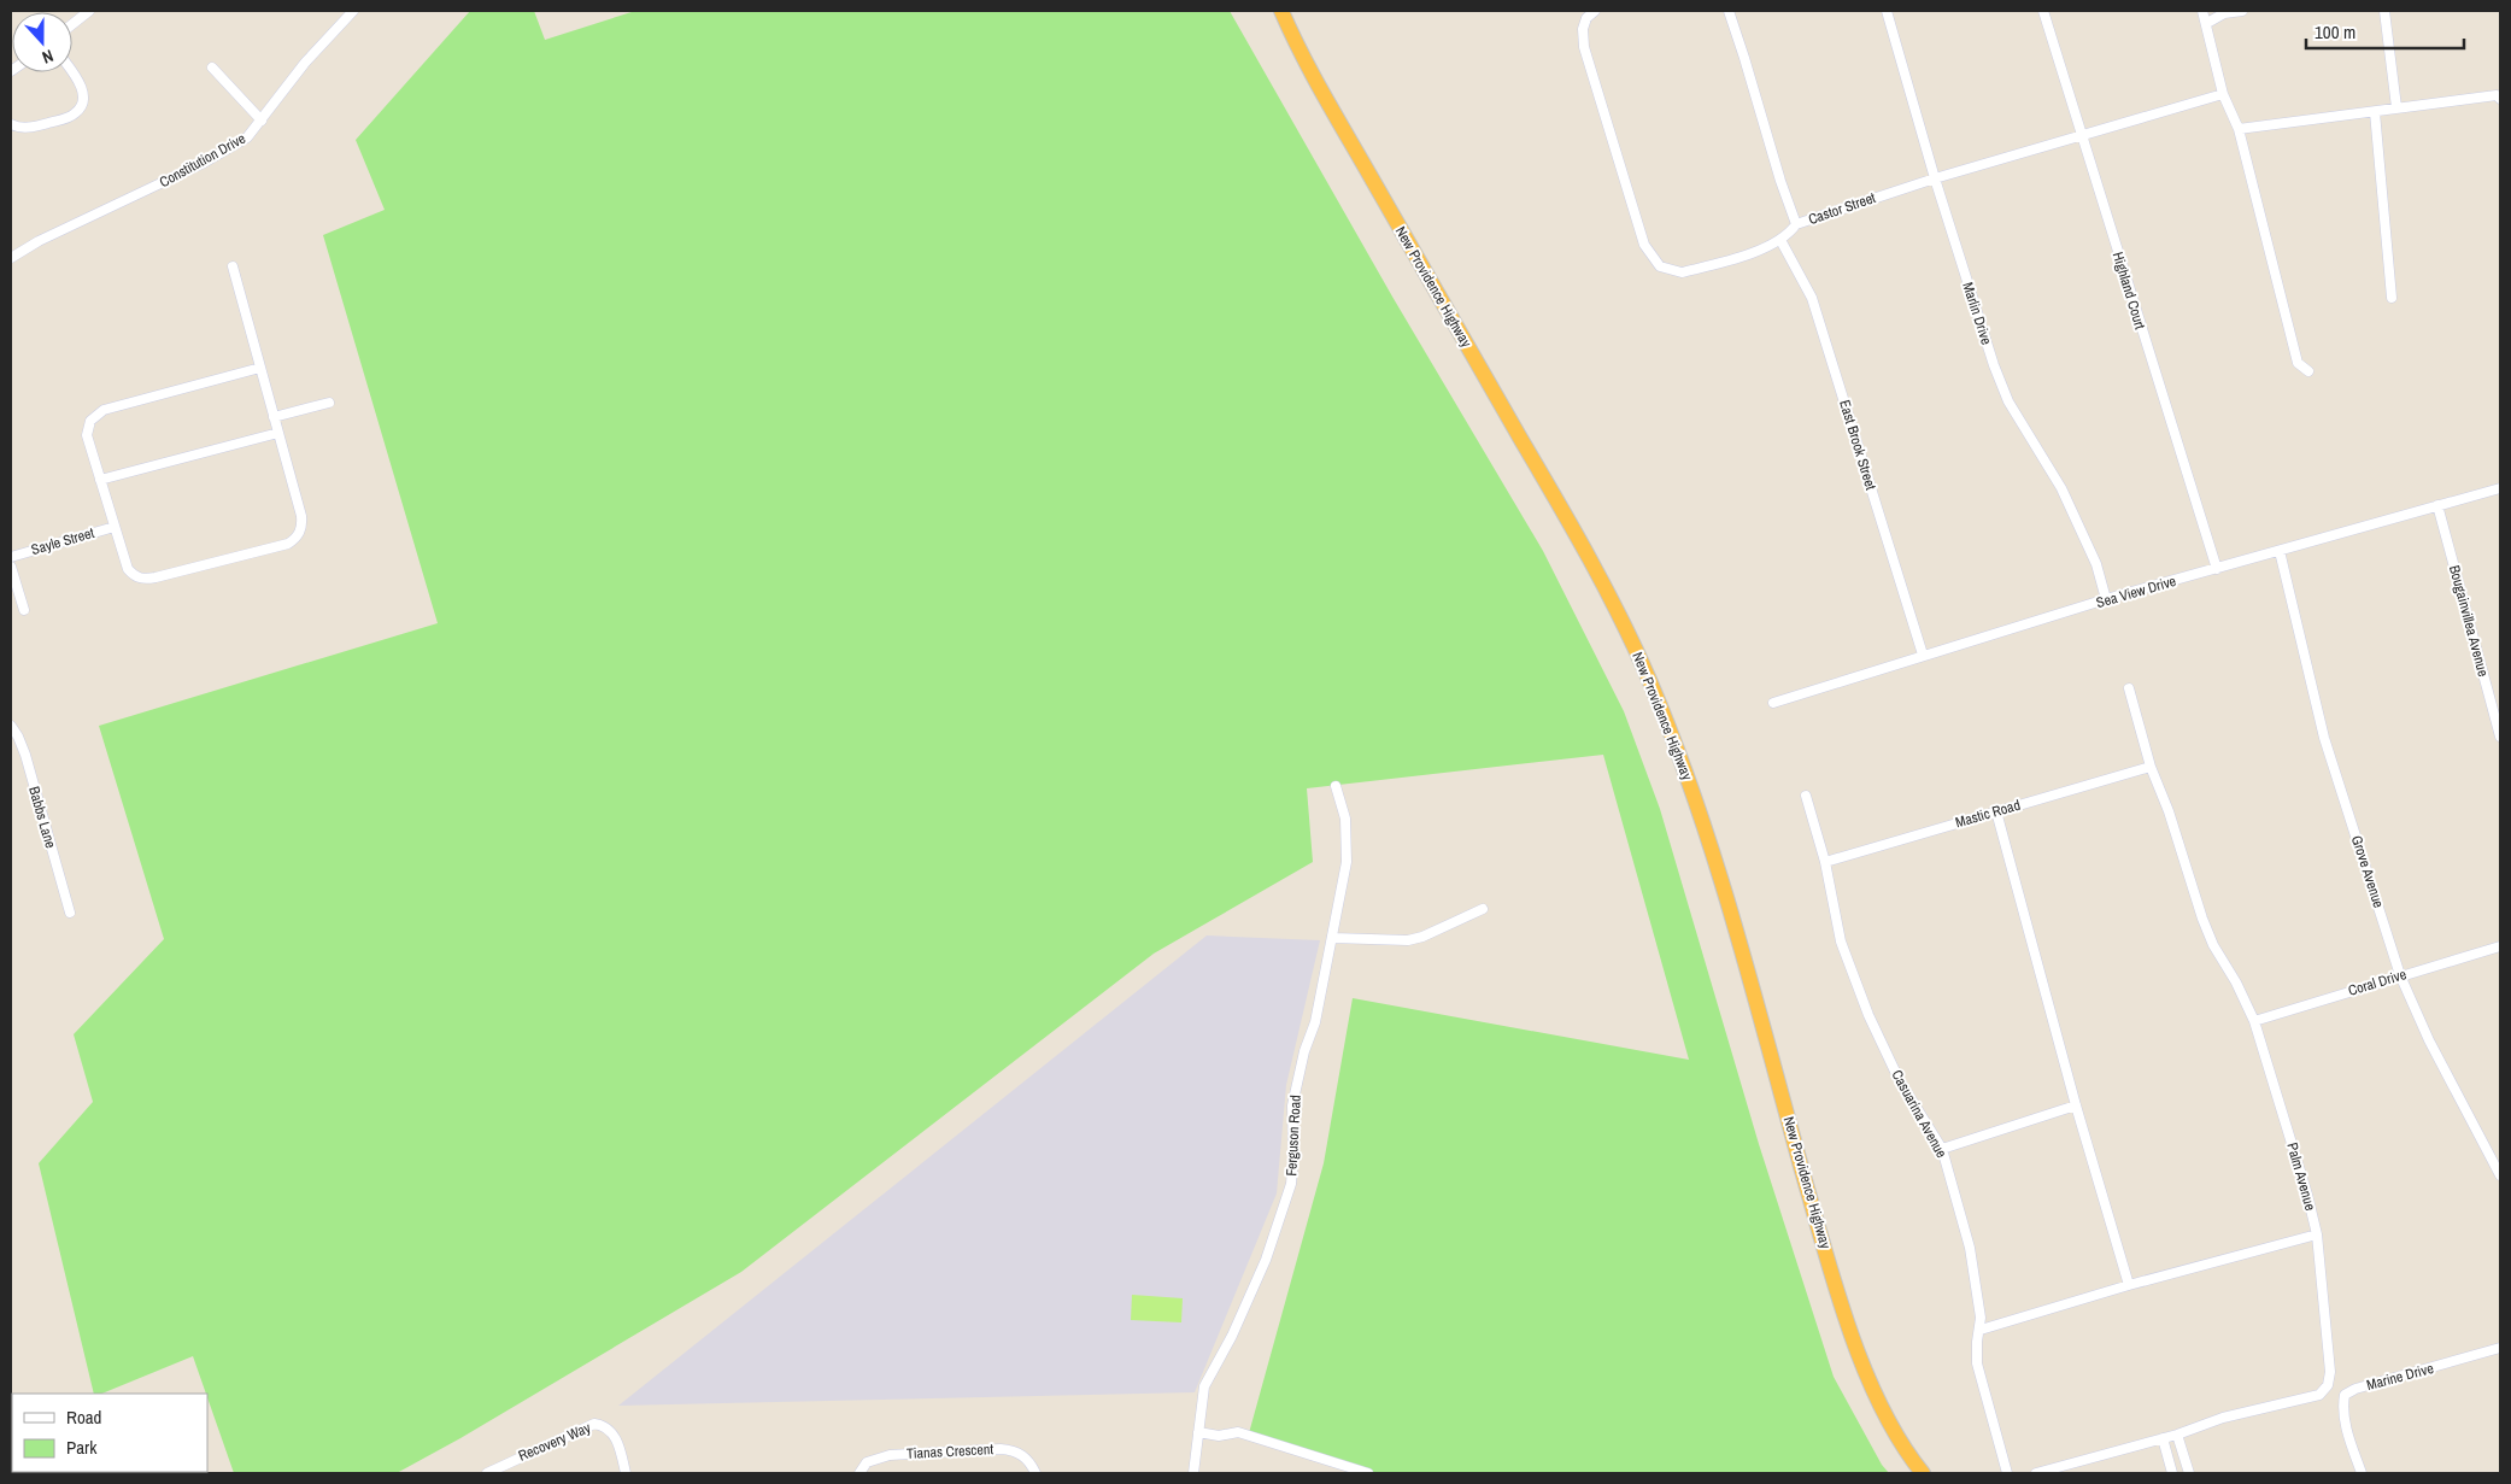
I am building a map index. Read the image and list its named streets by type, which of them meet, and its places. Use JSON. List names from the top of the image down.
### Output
{
  "streets": {
    "highway": ["New Providence Highway"],
    "street": [
      "Constitution Drive",
      "Castor Street",
      "Highland Court",
      "Marlin Drive",
      "East Brook Street",
      "Sayle Street",
      "Sea View Drive",
      "Bougainvillea Avenue",
      "Mastic Road",
      "Babbs Lane",
      "Grove Avenue",
      "Coral Drive",
      "Casuarina Avenue",
      "Ferguson Road",
      "Palm Avenue",
      "Marine Drive",
      "Recovery Way",
      "Tianas Crescent"
    ]
  },
  "crossings": [
    ["Castor Street", "Highland Court"],
    ["Castor Street", "Marlin Drive"],
    ["Castor Street", "East Brook Street"],
    ["Highland Court", "Sea View Drive"],
    ["Marlin Drive", "Sea View Drive"],
    ["East Brook Street", "Sea View Drive"],
    ["Sea View Drive", "Bougainvillea Avenue"],
    ["Sea View Drive", "Grove Avenue"],
    ["Mastic Road", "Casuarina Avenue"],
    ["Mastic Road", "Palm Avenue"],
    ["Grove Avenue", "Coral Drive"],
    ["Coral Drive", "Palm Avenue"]
  ],
  "legend": ["Road", "Park"],
  "scale_bar": "100 m",
  "north": "bottom"
}
